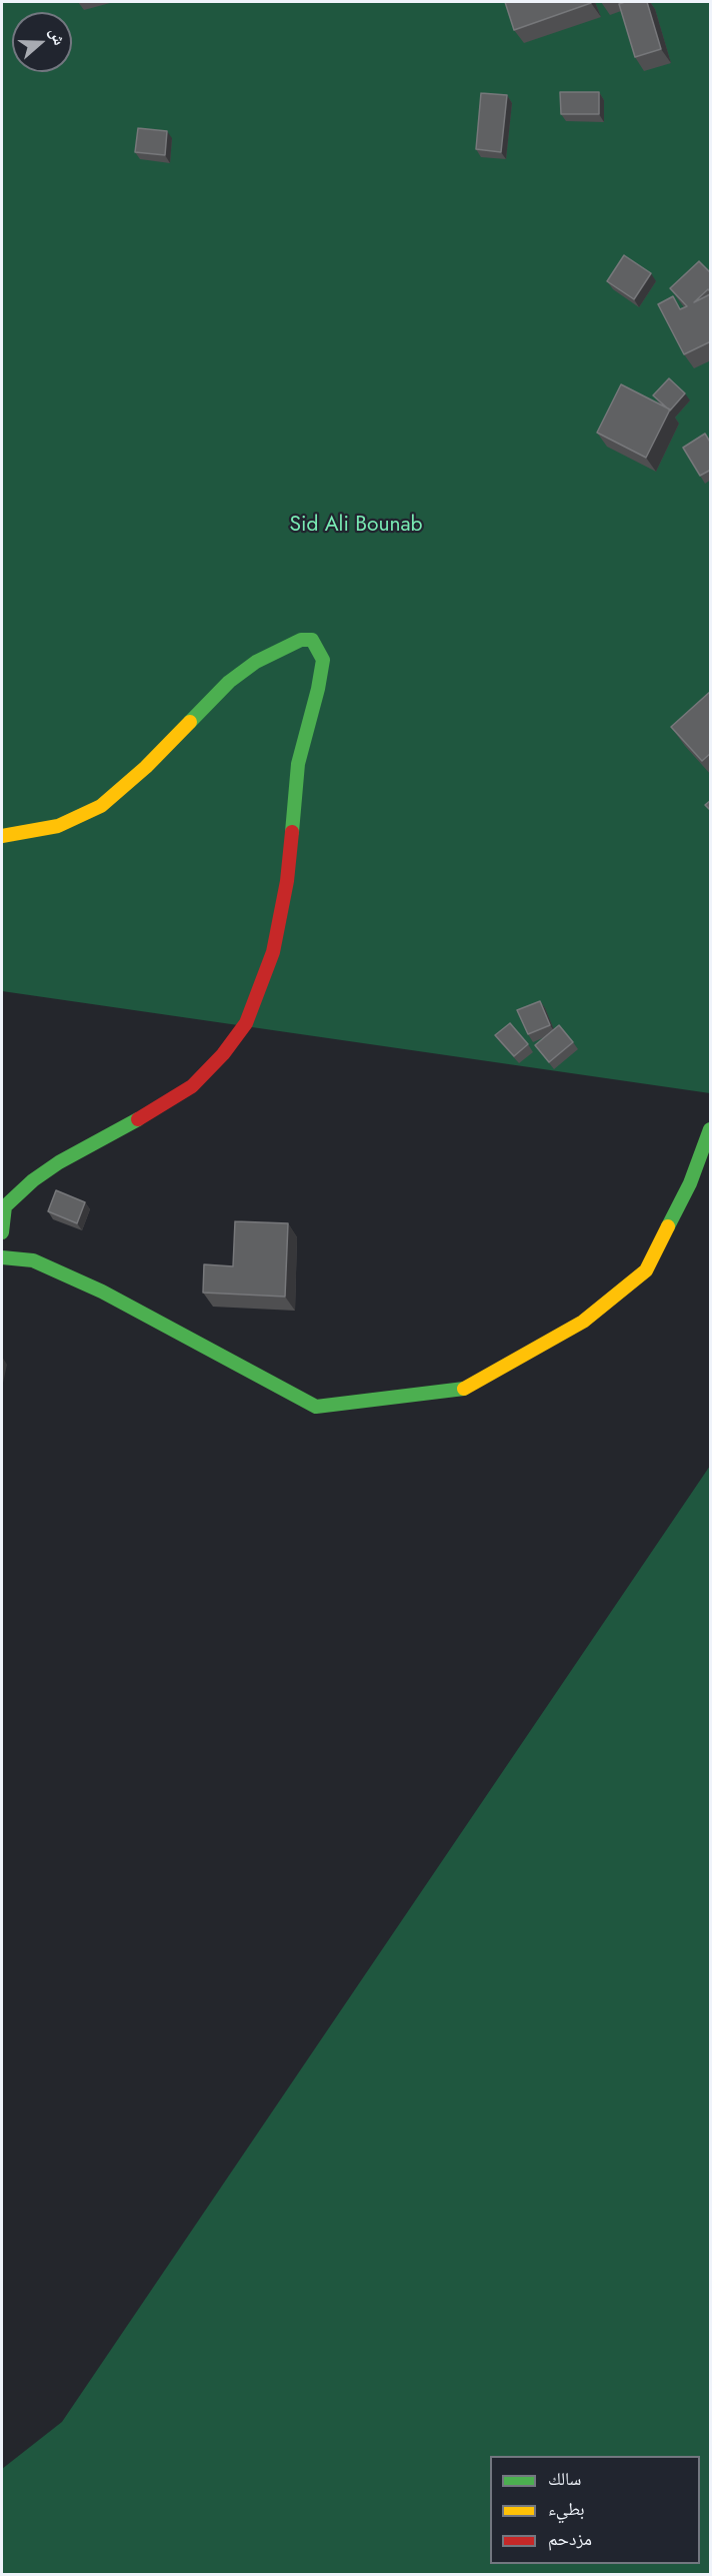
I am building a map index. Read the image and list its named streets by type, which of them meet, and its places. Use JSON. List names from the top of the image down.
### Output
{
  "parks": ["Sid Ali Bounab"],
  "legend": ["سالك", "بطيء", "مزدحم"],
  "north": "right"
}
